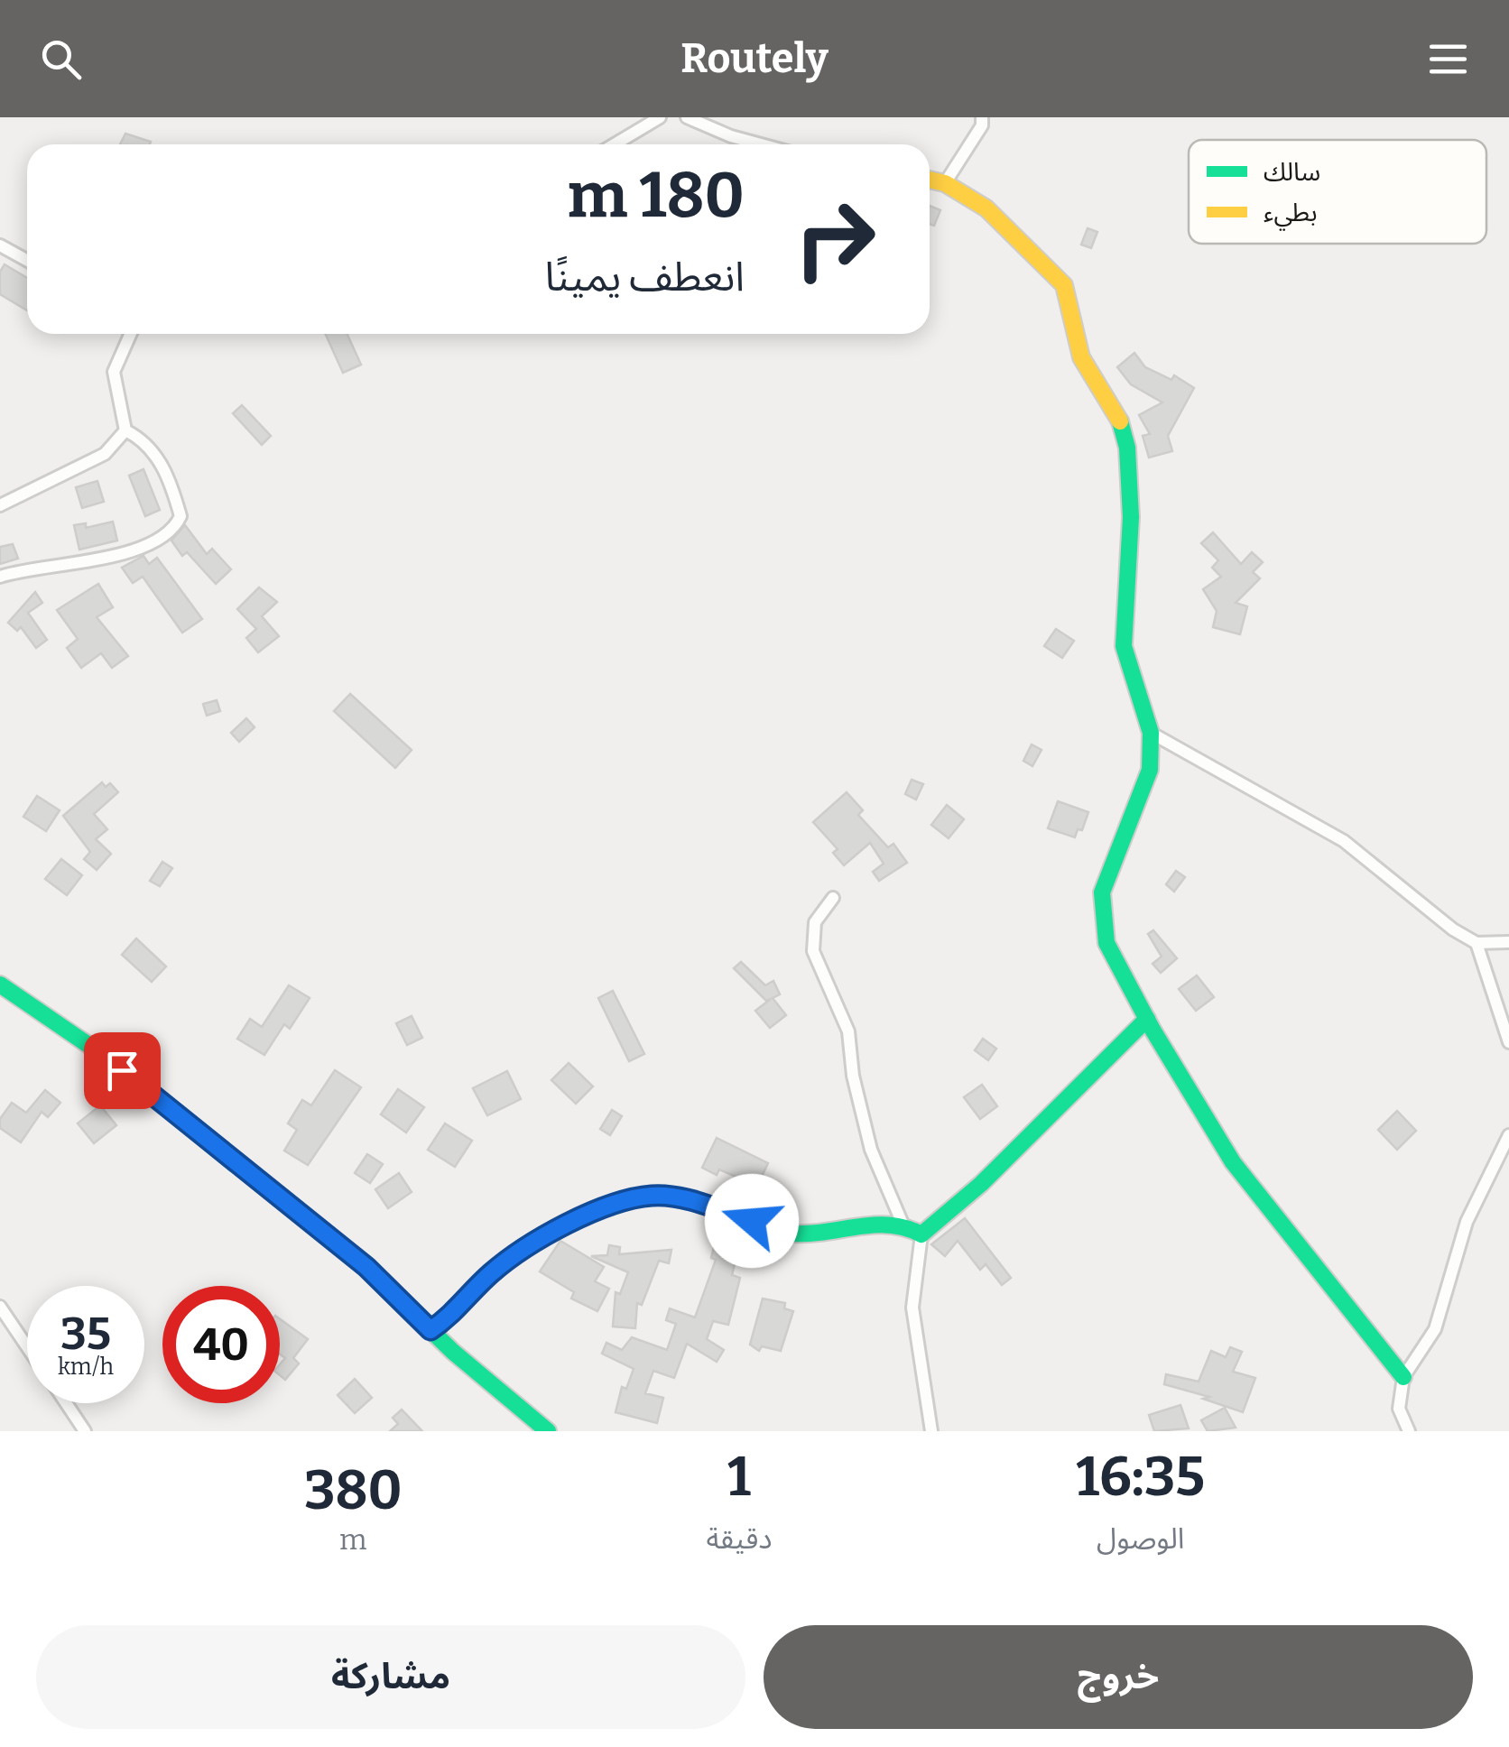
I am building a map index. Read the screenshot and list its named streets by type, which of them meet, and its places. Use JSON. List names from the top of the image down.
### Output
{
  "legend": ["سالك", "بطيء"],
  "page": {
    "header": "Routely",
    "turn": ["180 m", "انعطف يمينًا"],
    "speed": "35 km/h",
    "limit": "40",
    "eta": [
      "16:35",
      "الوصول",
      "1",
      "دقيقة",
      "380",
      "m"
    ],
    "buttons": ["خروج", "مشاركة"]
  }
}
